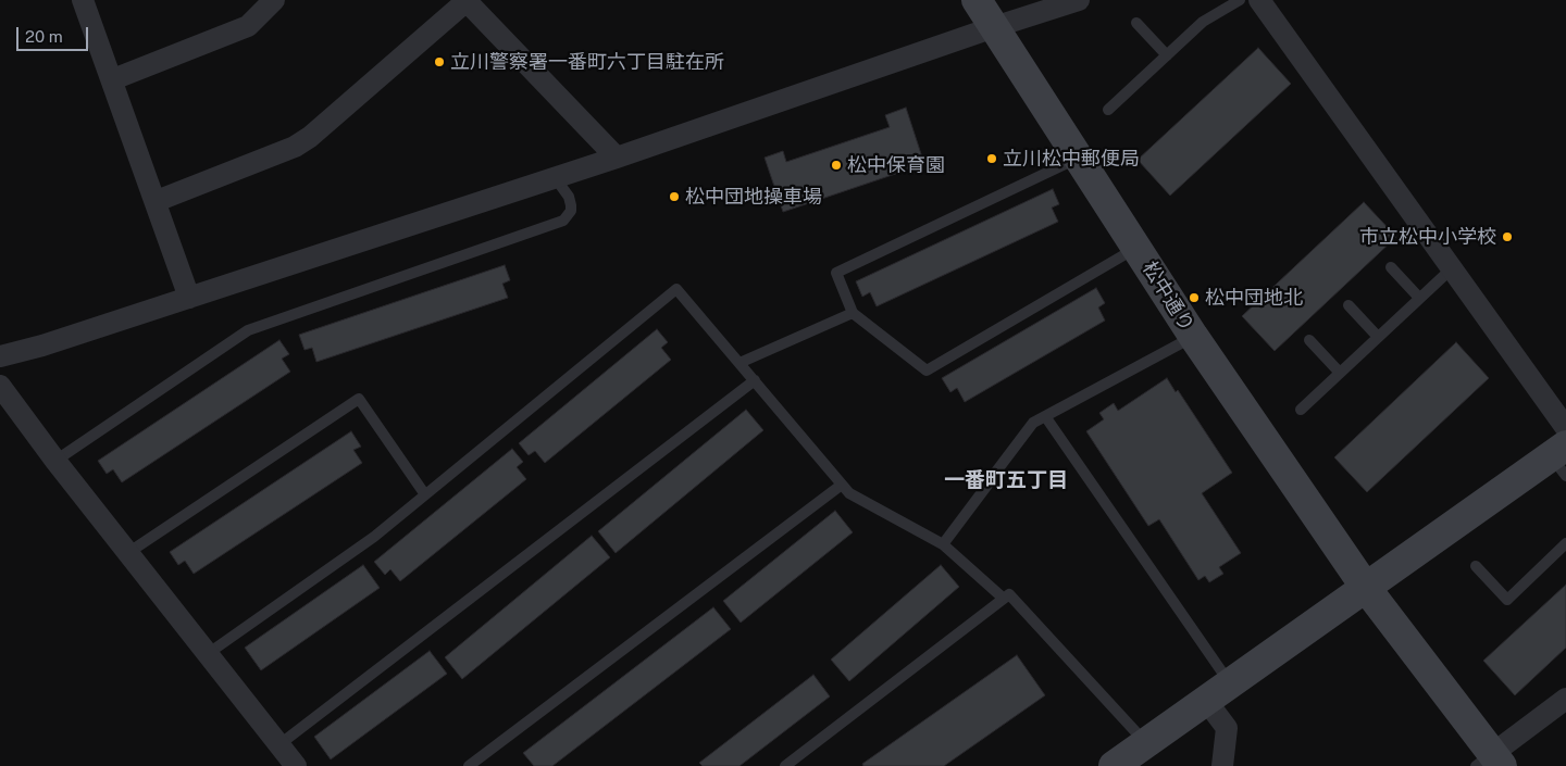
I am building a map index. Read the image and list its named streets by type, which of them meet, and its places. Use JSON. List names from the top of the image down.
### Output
{
  "streets": {
    "street": ["松中通り"]
  },
  "districts": ["一番町五丁目"],
  "places": [
    "立川警察署一番町六丁目駐在所",
    "立川松中郵便局",
    "松中保育園",
    "松中団地操車場",
    "市立松中小学校",
    "松中団地北"
  ],
  "scale_bar": "20 m"
}
